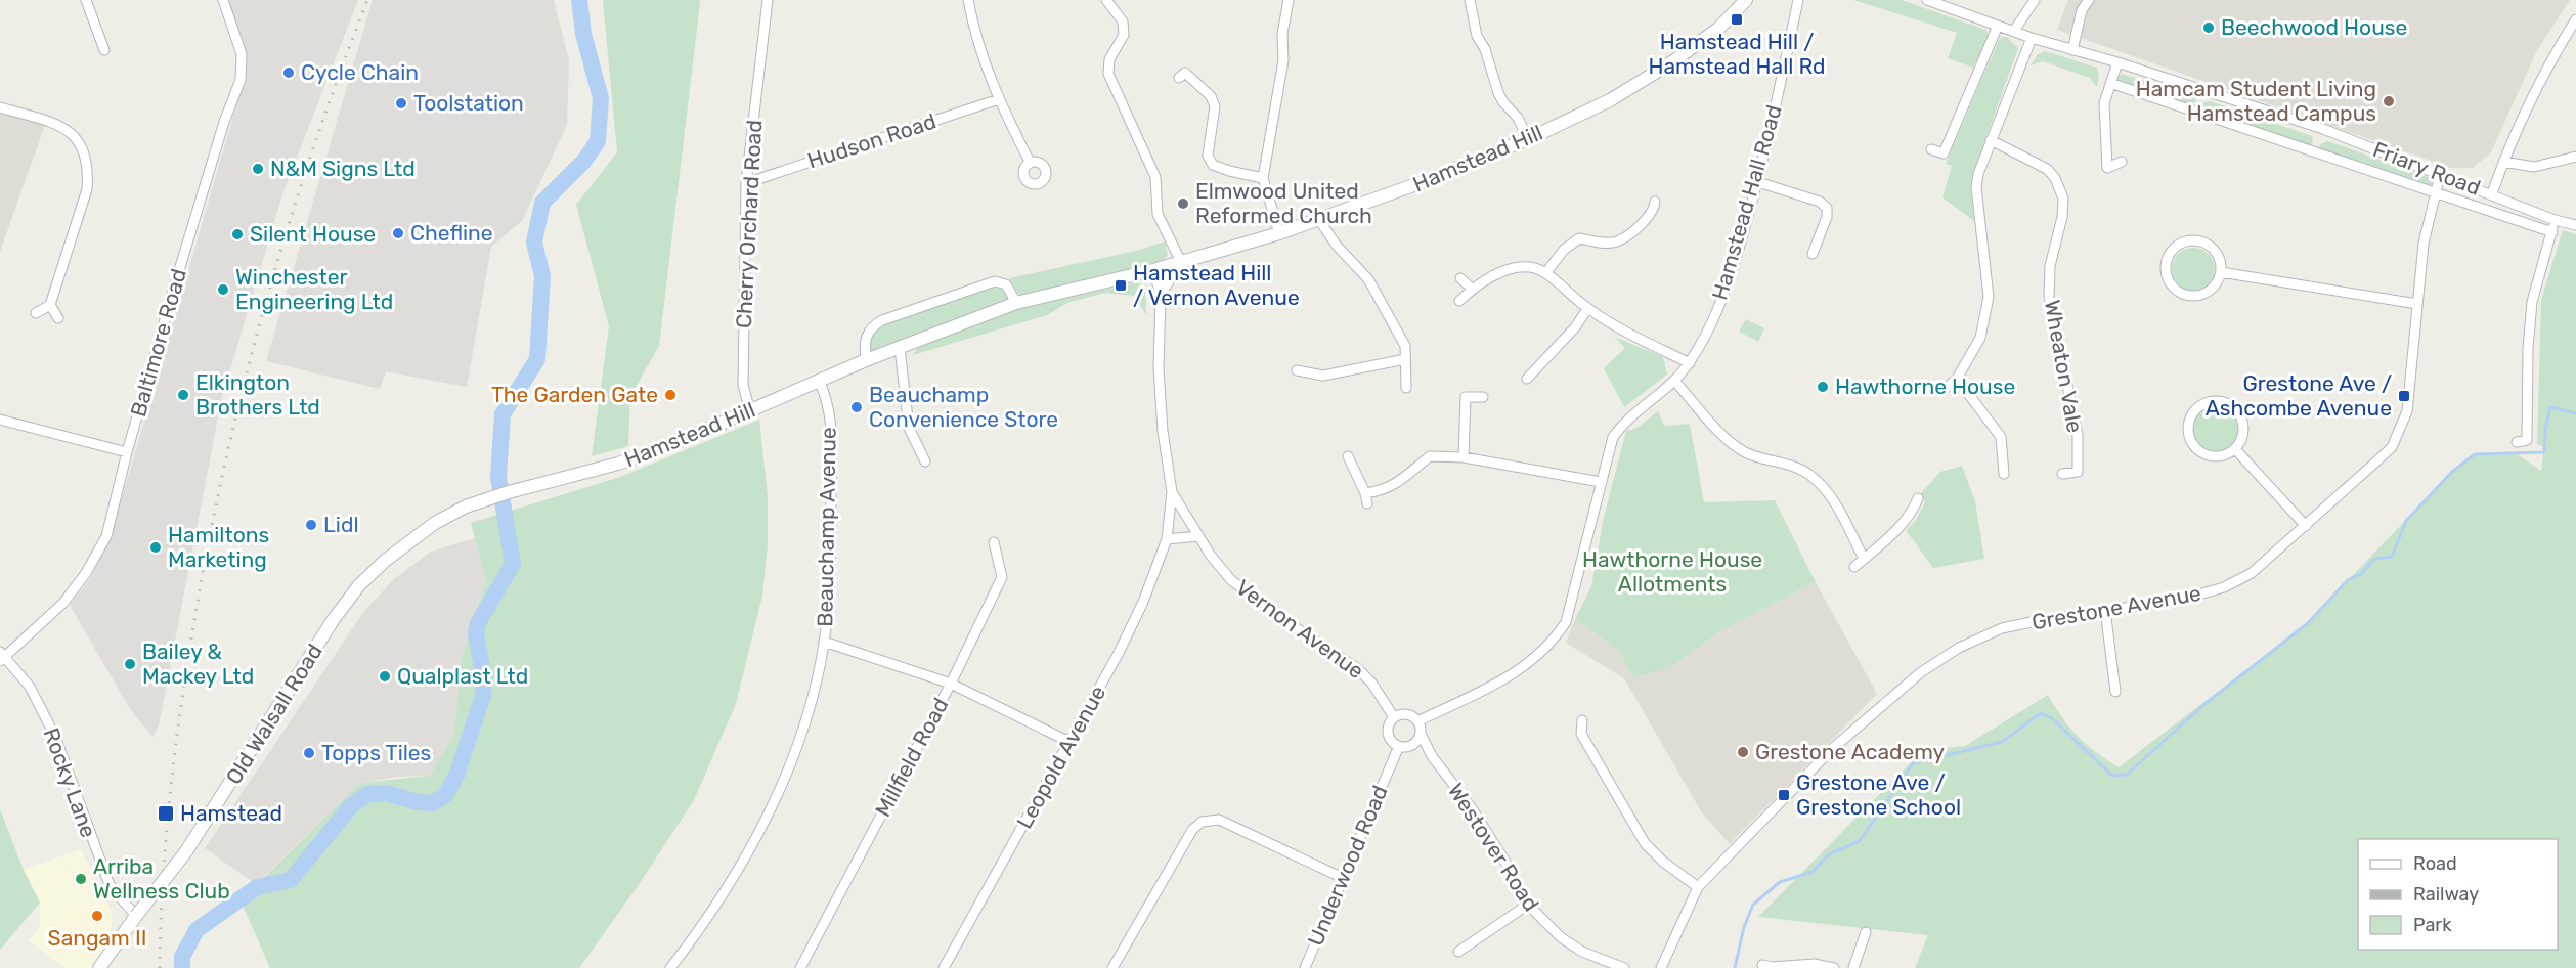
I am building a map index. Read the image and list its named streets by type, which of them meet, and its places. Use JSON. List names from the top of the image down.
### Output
{
  "streets": {
    "main road": ["Hamstead Hill", "Old Walsall Road"],
    "street": [
      "Hudson Road",
      "Friary Road",
      "Hamstead Hall Road",
      "Cherry Orchard Road",
      "Baltimore Road",
      "Wheaton Vale",
      "Beauchamp Avenue",
      "Grestone Avenue",
      "Vernon Avenue",
      "Millfield Road",
      "Leopold Avenue",
      "Rocky Lane",
      "Westover Road",
      "Underwood Road"
    ]
  },
  "crossings": [
    ["Hudson Road", "Cherry Orchard Road"],
    ["Hamstead Hill", "Cherry Orchard Road"],
    ["Hamstead Hill", "Beauchamp Avenue"],
    ["Hamstead Hill", "Vernon Avenue"],
    ["Hamstead Hill", "Old Walsall Road"],
    ["Friary Road", "Grestone Avenue"],
    ["Hamstead Hall Road", "Vernon Avenue"],
    ["Hamstead Hall Road", "Westover Road"],
    ["Hamstead Hall Road", "Underwood Road"],
    ["Baltimore Road", "Rocky Lane"],
    ["Vernon Avenue", "Leopold Avenue"],
    ["Vernon Avenue", "Westover Road"],
    ["Vernon Avenue", "Underwood Road"],
    ["Old Walsall Road", "Rocky Lane"],
    ["Westover Road", "Underwood Road"]
  ],
  "parks": ["Hawthorne House Allotments"],
  "places": {
    "transit": [
      "Hamstead Hill / Hamstead Hall Rd",
      "Hamstead Hill / Vernon Avenue",
      "Grestone Ave / Ashcombe Avenue",
      "Grestone Ave / Grestone School",
      "Hamstead"
    ],
    "other": [
      "Beechwood House",
      "Cycle Chain",
      "Hamcam Student Living Hamstead Campus",
      "Toolstation",
      "N&M Signs Ltd",
      "Elmwood United Reformed Church",
      "Chefline",
      "Silent House",
      "Winchester Engineering Ltd",
      "Hawthorne House",
      "Elkington Brothers Ltd",
      "The Garden Gate",
      "Beauchamp Convenience Store",
      "Lidl",
      "Hamiltons Marketing",
      "Bailey & Mackey Ltd",
      "Qualplast Ltd",
      "Grestone Academy",
      "Topps Tiles",
      "Arriba Wellness Club",
      "Sangam II"
    ]
  },
  "legend": ["Road", "Railway", "Park"]
}
